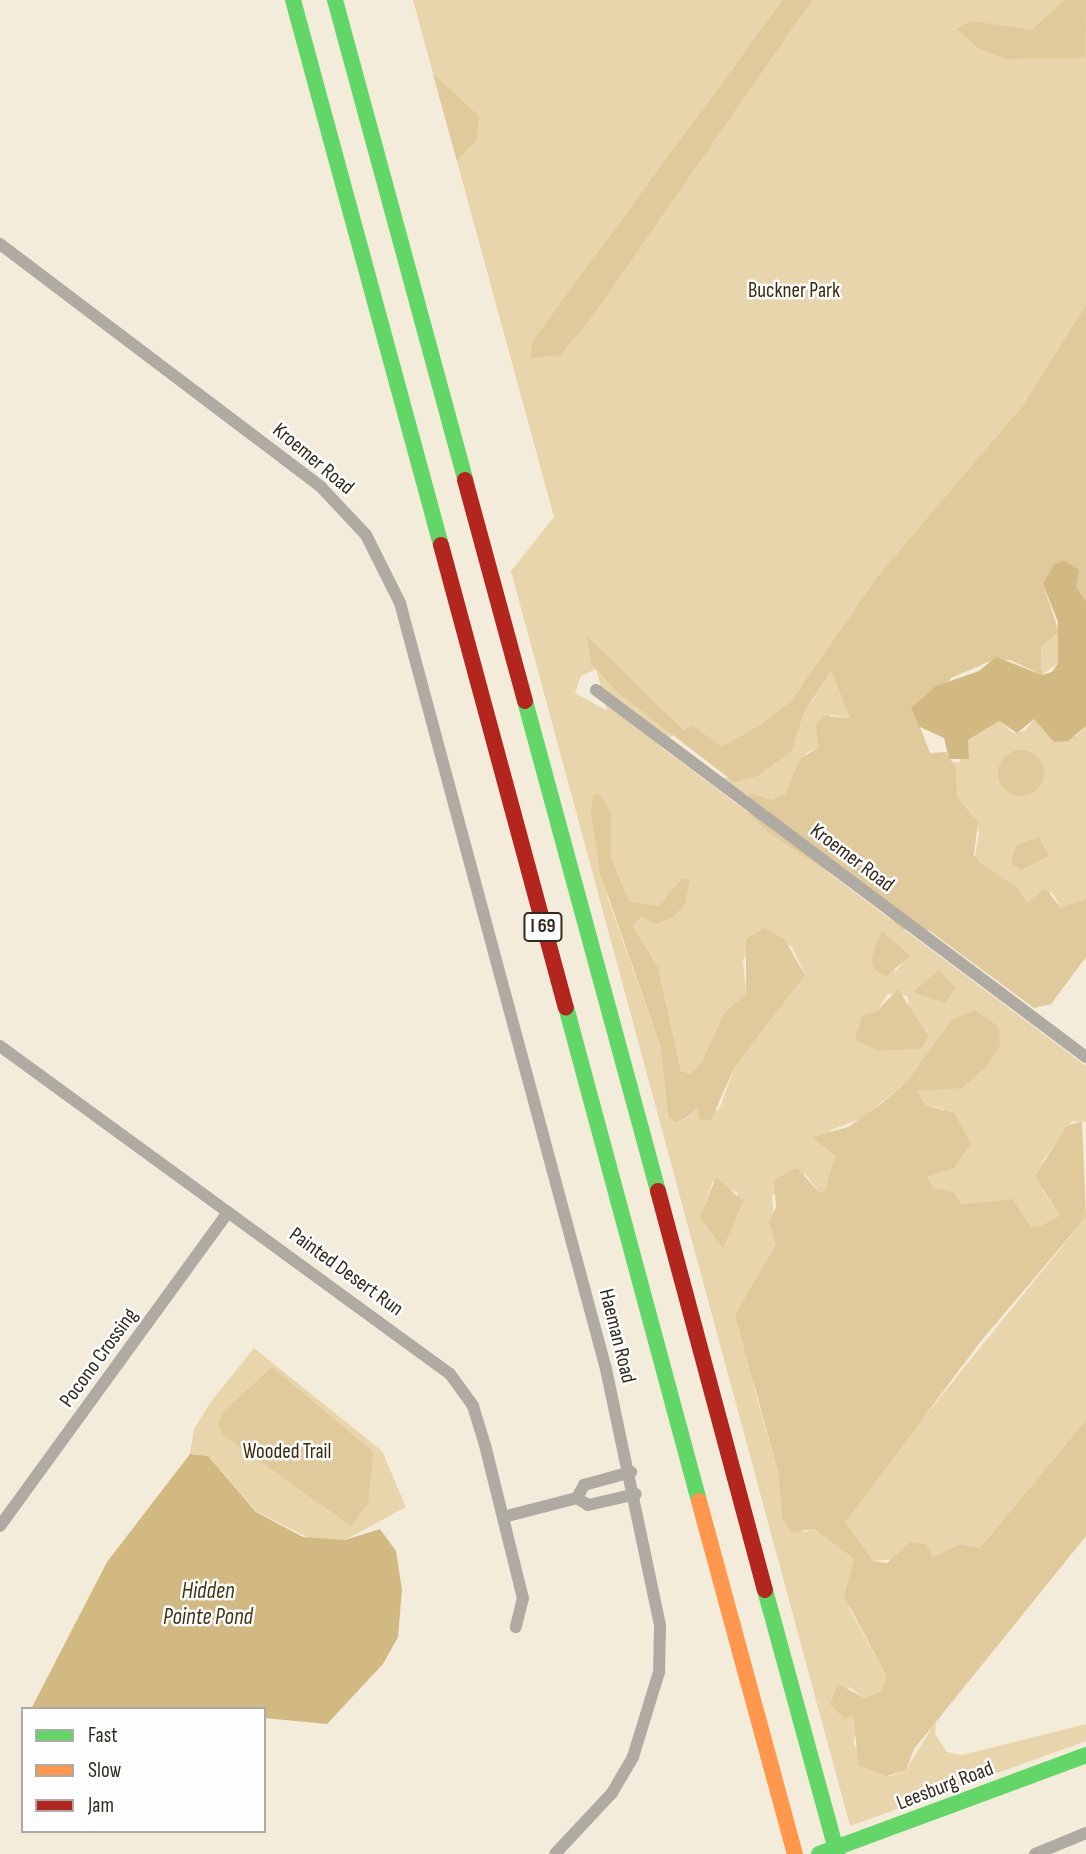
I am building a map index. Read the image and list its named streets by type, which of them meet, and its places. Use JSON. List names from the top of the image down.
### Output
{
  "streets": {
    "main road": ["I 69", "Leesburg Road"],
    "street": [
      "Kroemer Road",
      "Painted Desert Run",
      "Haeman Road",
      "Pocono Crossing"
    ]
  },
  "crossings": [
    ["Kroemer Road", "Haeman Road"],
    ["Painted Desert Run", "Pocono Crossing"]
  ],
  "water": ["Hidden Pointe Pond"],
  "parks": ["Buckner Park", "Wooded Trail"],
  "legend": ["Fast", "Slow", "Jam"]
}
